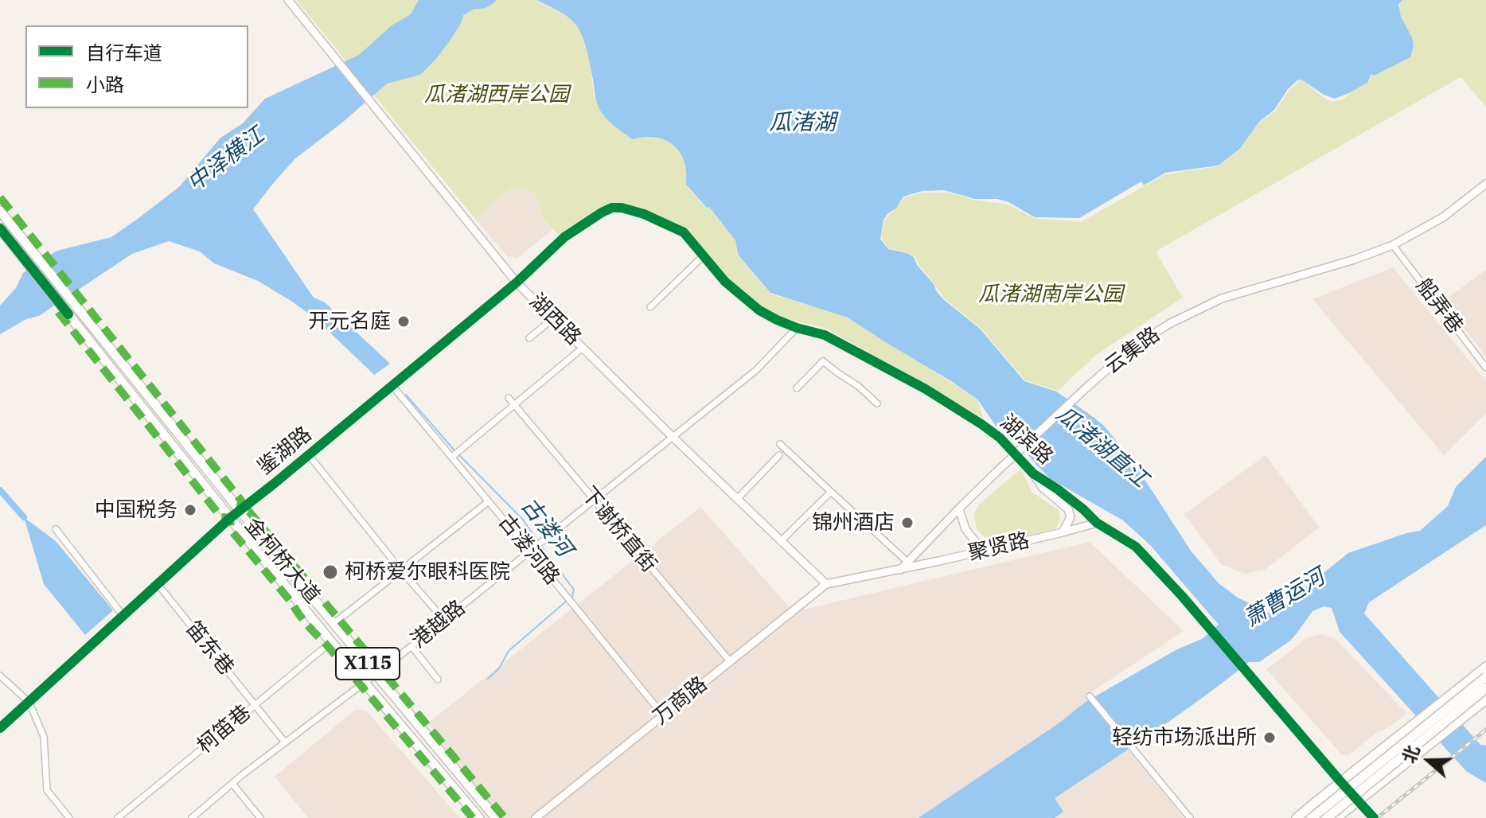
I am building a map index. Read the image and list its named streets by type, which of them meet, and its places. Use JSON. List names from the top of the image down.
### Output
{
  "streets": {
    "main road": ["金柯桥大道", "X115"],
    "street": [
      "船弄巷",
      "湖西路",
      "云集路",
      "湖滨路",
      "鉴湖路",
      "下谢桥直街",
      "聚贤路",
      "古溇河路",
      "港越路",
      "笛东巷",
      "万商路",
      "柯笛巷"
    ]
  },
  "crossings": [
    ["船弄巷", "云集路"],
    ["湖西路", "鉴湖路"],
    ["湖西路", "港越路"],
    ["湖西路", "万商路"],
    ["云集路", "聚贤路"],
    ["湖滨路", "鉴湖路"],
    ["湖滨路", "聚贤路"],
    ["湖滨路", "港越路"],
    ["鉴湖路", "古溇河路"],
    ["鉴湖路", "金柯桥大道"],
    ["鉴湖路", "笛东巷"],
    ["下谢桥直街", "港越路"],
    ["下谢桥直街", "万商路"],
    ["古溇河路", "港越路"],
    ["古溇河路", "万商路"],
    ["金柯桥大道", "港越路"],
    ["金柯桥大道", "柯笛巷"],
    ["港越路", "笛东巷"],
    ["笛东巷", "柯笛巷"]
  ],
  "water": [
    "瓜渚湖",
    "中泽横江",
    "瓜渚湖直江",
    "古溇河",
    "萧曹运河"
  ],
  "parks": ["瓜渚湖西岸公园", "瓜渚湖南岸公园"],
  "places": [
    "开元名庭",
    "中国税务",
    "锦州酒店",
    "柯桥爱尔眼科医院",
    "轻纺市场派出所"
  ],
  "legend": ["自行车道", "小路"],
  "north": "left"
}
